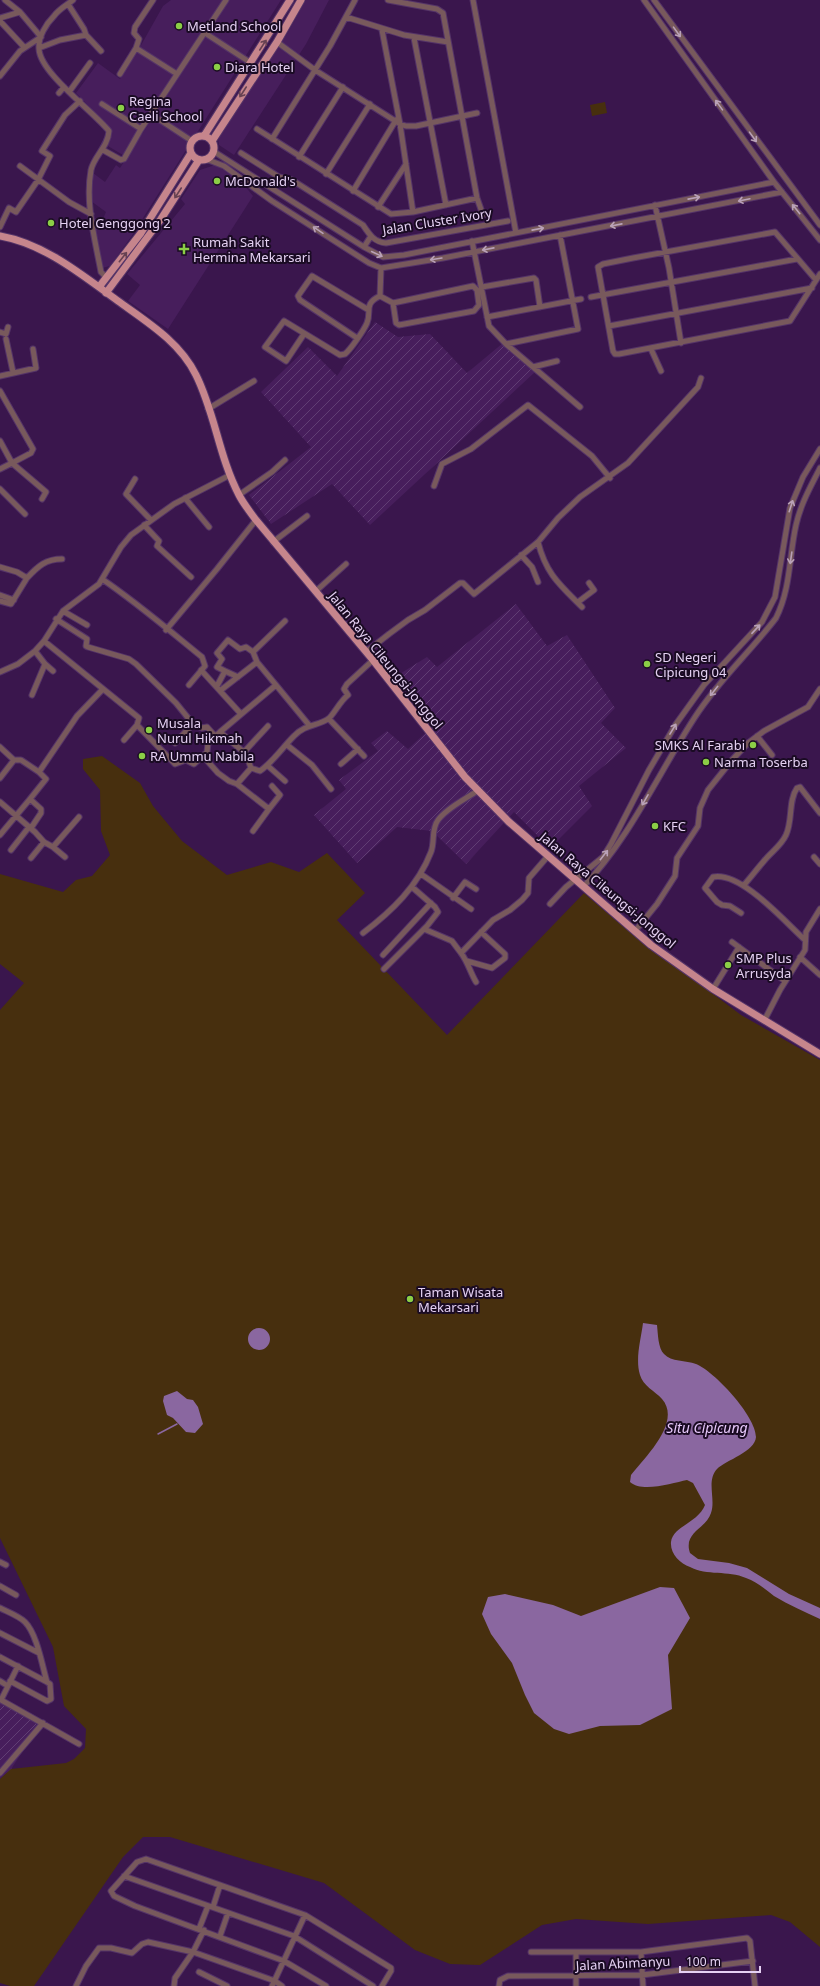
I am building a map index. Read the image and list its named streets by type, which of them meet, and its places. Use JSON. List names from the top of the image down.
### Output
{
  "streets": {
    "main road": ["Jalan Raya Cileungsi-Jonggol"],
    "street": ["Jalan Cluster Ivory", "Jalan Abimanyu"]
  },
  "water": ["Situ Cipicung"],
  "places": {
    "other": [
      "Metland School",
      "Diara Hotel",
      "Regina Caeli School",
      "McDonald's",
      "Hotel Genggong 2",
      "SD Negeri Cipicung 04",
      "Musala Nurul Hikmah",
      "SMKS Al Farabi",
      "RA Ummu Nabila",
      "Narma Toserba",
      "KFC",
      "SMP Plus Arrusyda",
      "Taman Wisata Mekarsari"
    ],
    "health": ["Rumah Sakit Hermina Mekarsari"]
  },
  "scale_bar": "100 m"
}
